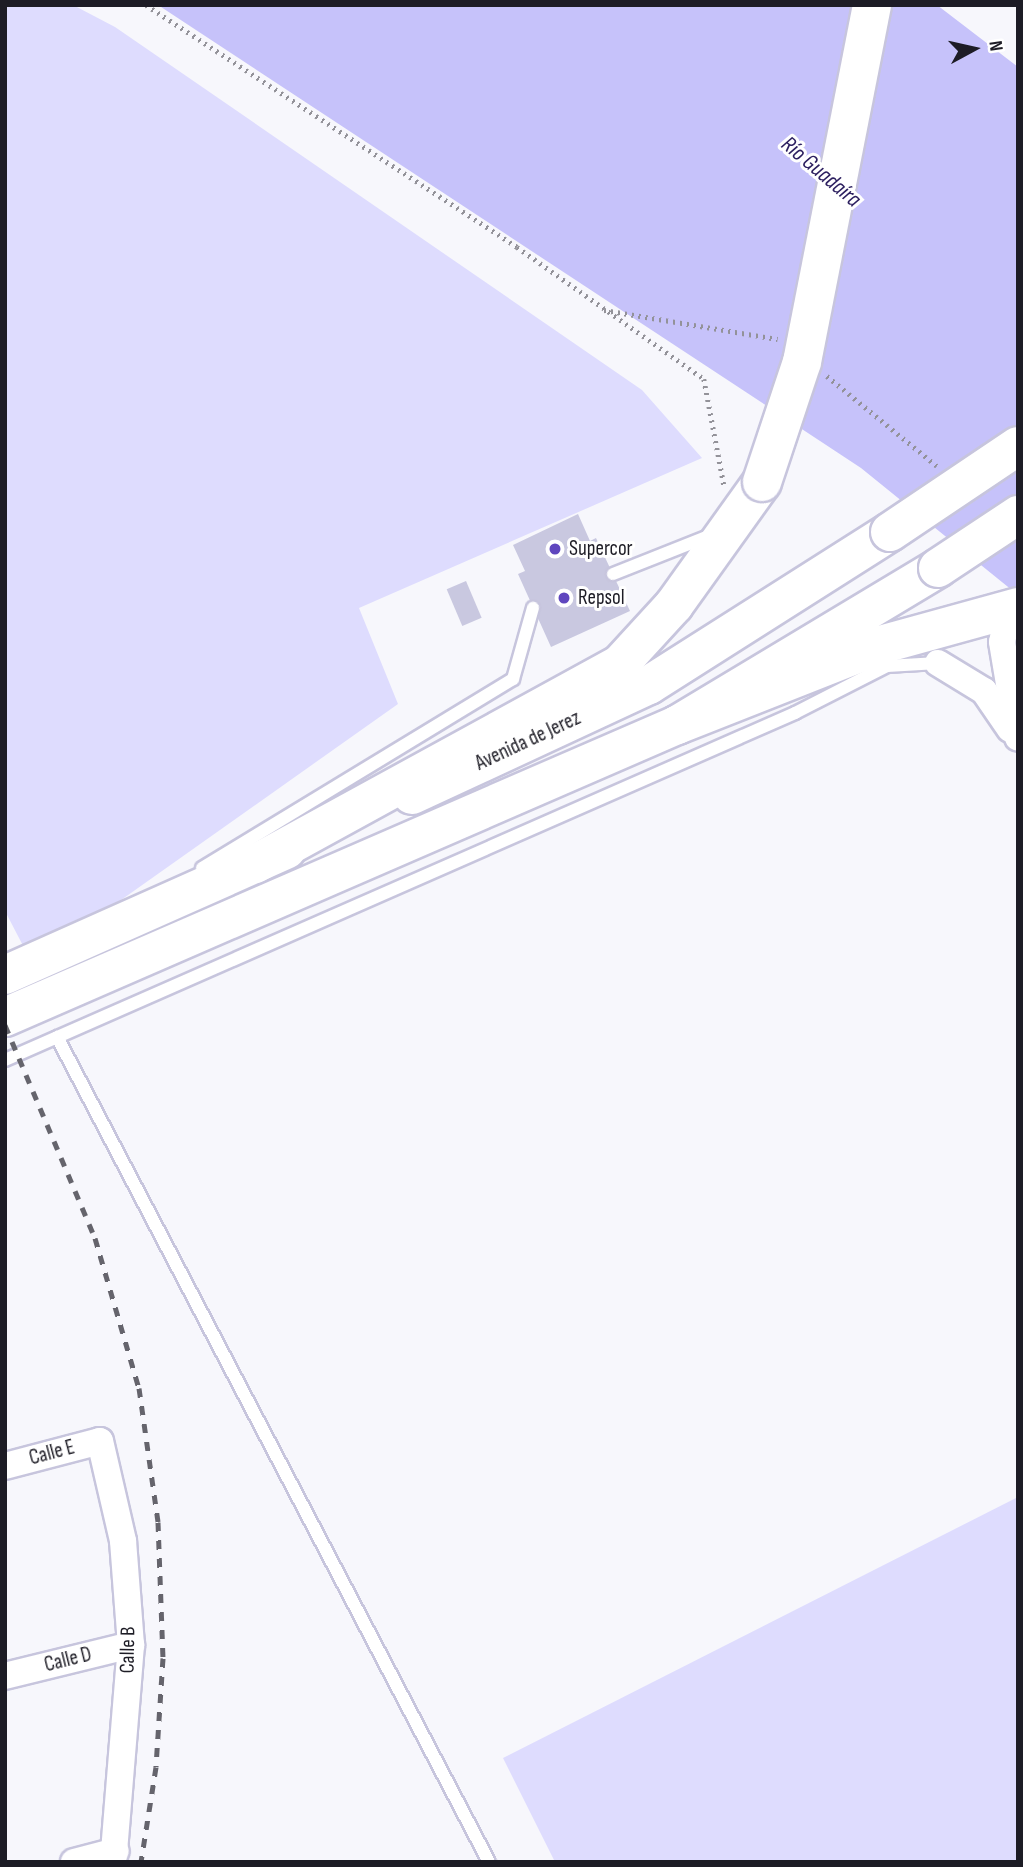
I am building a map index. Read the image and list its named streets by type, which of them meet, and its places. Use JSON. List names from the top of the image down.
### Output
{
  "streets": {
    "main road": ["Avenida de Jerez"],
    "street": ["Calle E", "Calle B", "Calle D"]
  },
  "crossings": [
    ["Calle E", "Calle B"],
    ["Calle B", "Calle D"]
  ],
  "water": ["Río Guadaíra"],
  "places": ["Supercor", "Repsol"],
  "north": "right"
}
